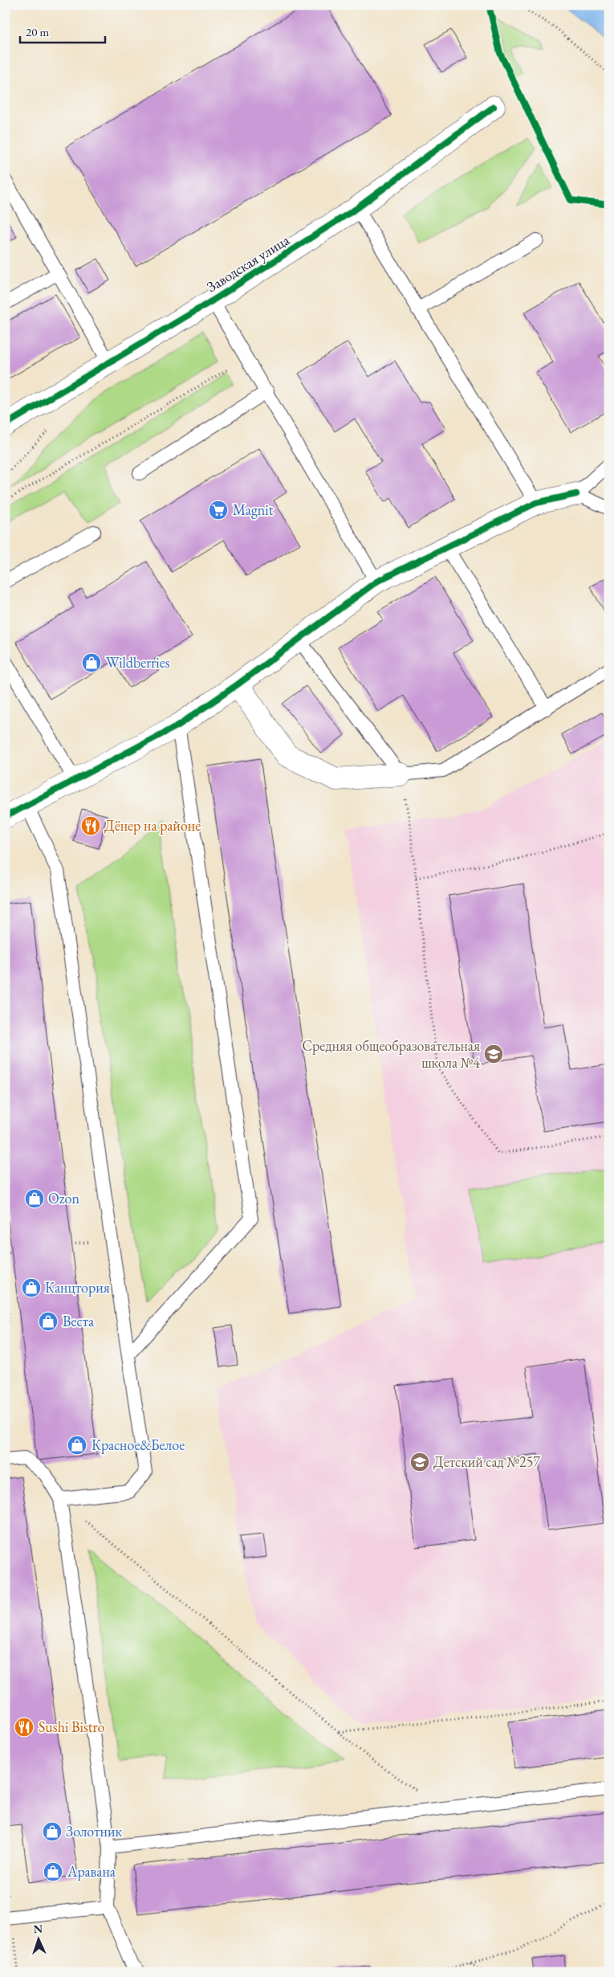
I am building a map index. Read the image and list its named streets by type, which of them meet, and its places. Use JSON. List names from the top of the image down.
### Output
{
  "streets": {
    "street": ["Заводская улица"]
  },
  "places": {
    "supermarket": ["Magnit"],
    "shop": [
      "Wildberries",
      "Ozon",
      "Канцтория",
      "Веста",
      "Красное&Белое",
      "Золотник",
      "Аравана"
    ],
    "restaurant": ["Дёнер на районе", "Sushi Bistro"],
    "school or university": ["Средняя общеобразовательная школа №4", "Детский сад №257"]
  },
  "scale_bar": "20 m",
  "north": "top"
}
